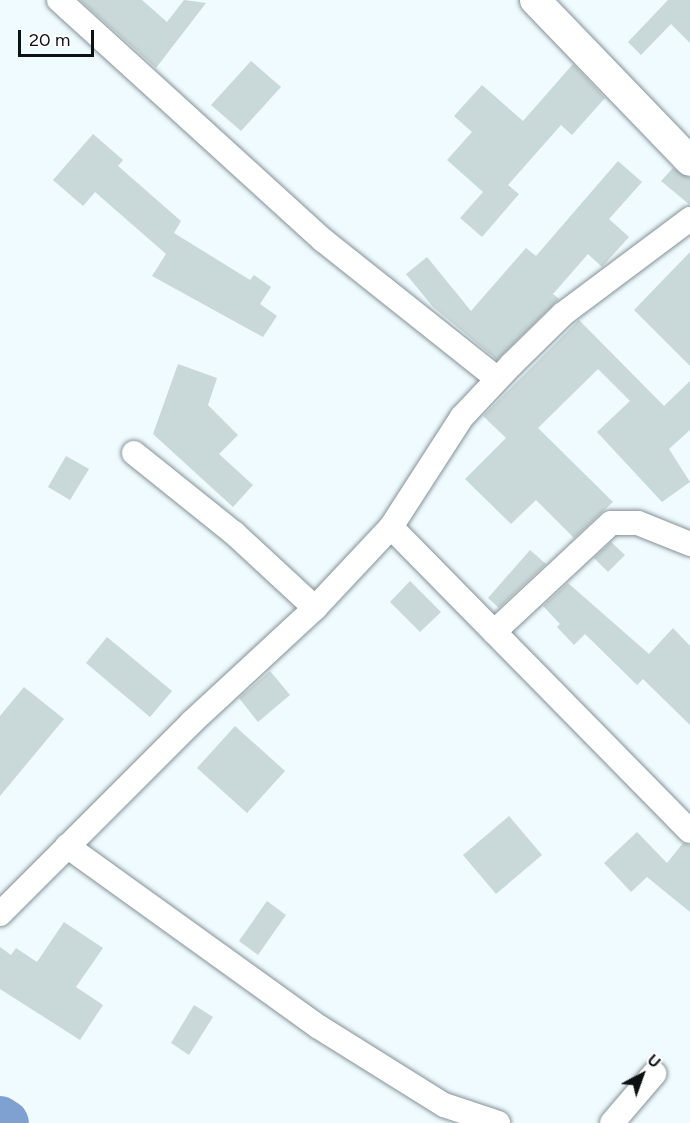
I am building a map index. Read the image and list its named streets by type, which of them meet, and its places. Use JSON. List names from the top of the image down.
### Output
{
  "scale_bar": "20 m",
  "north": "top right"
}
